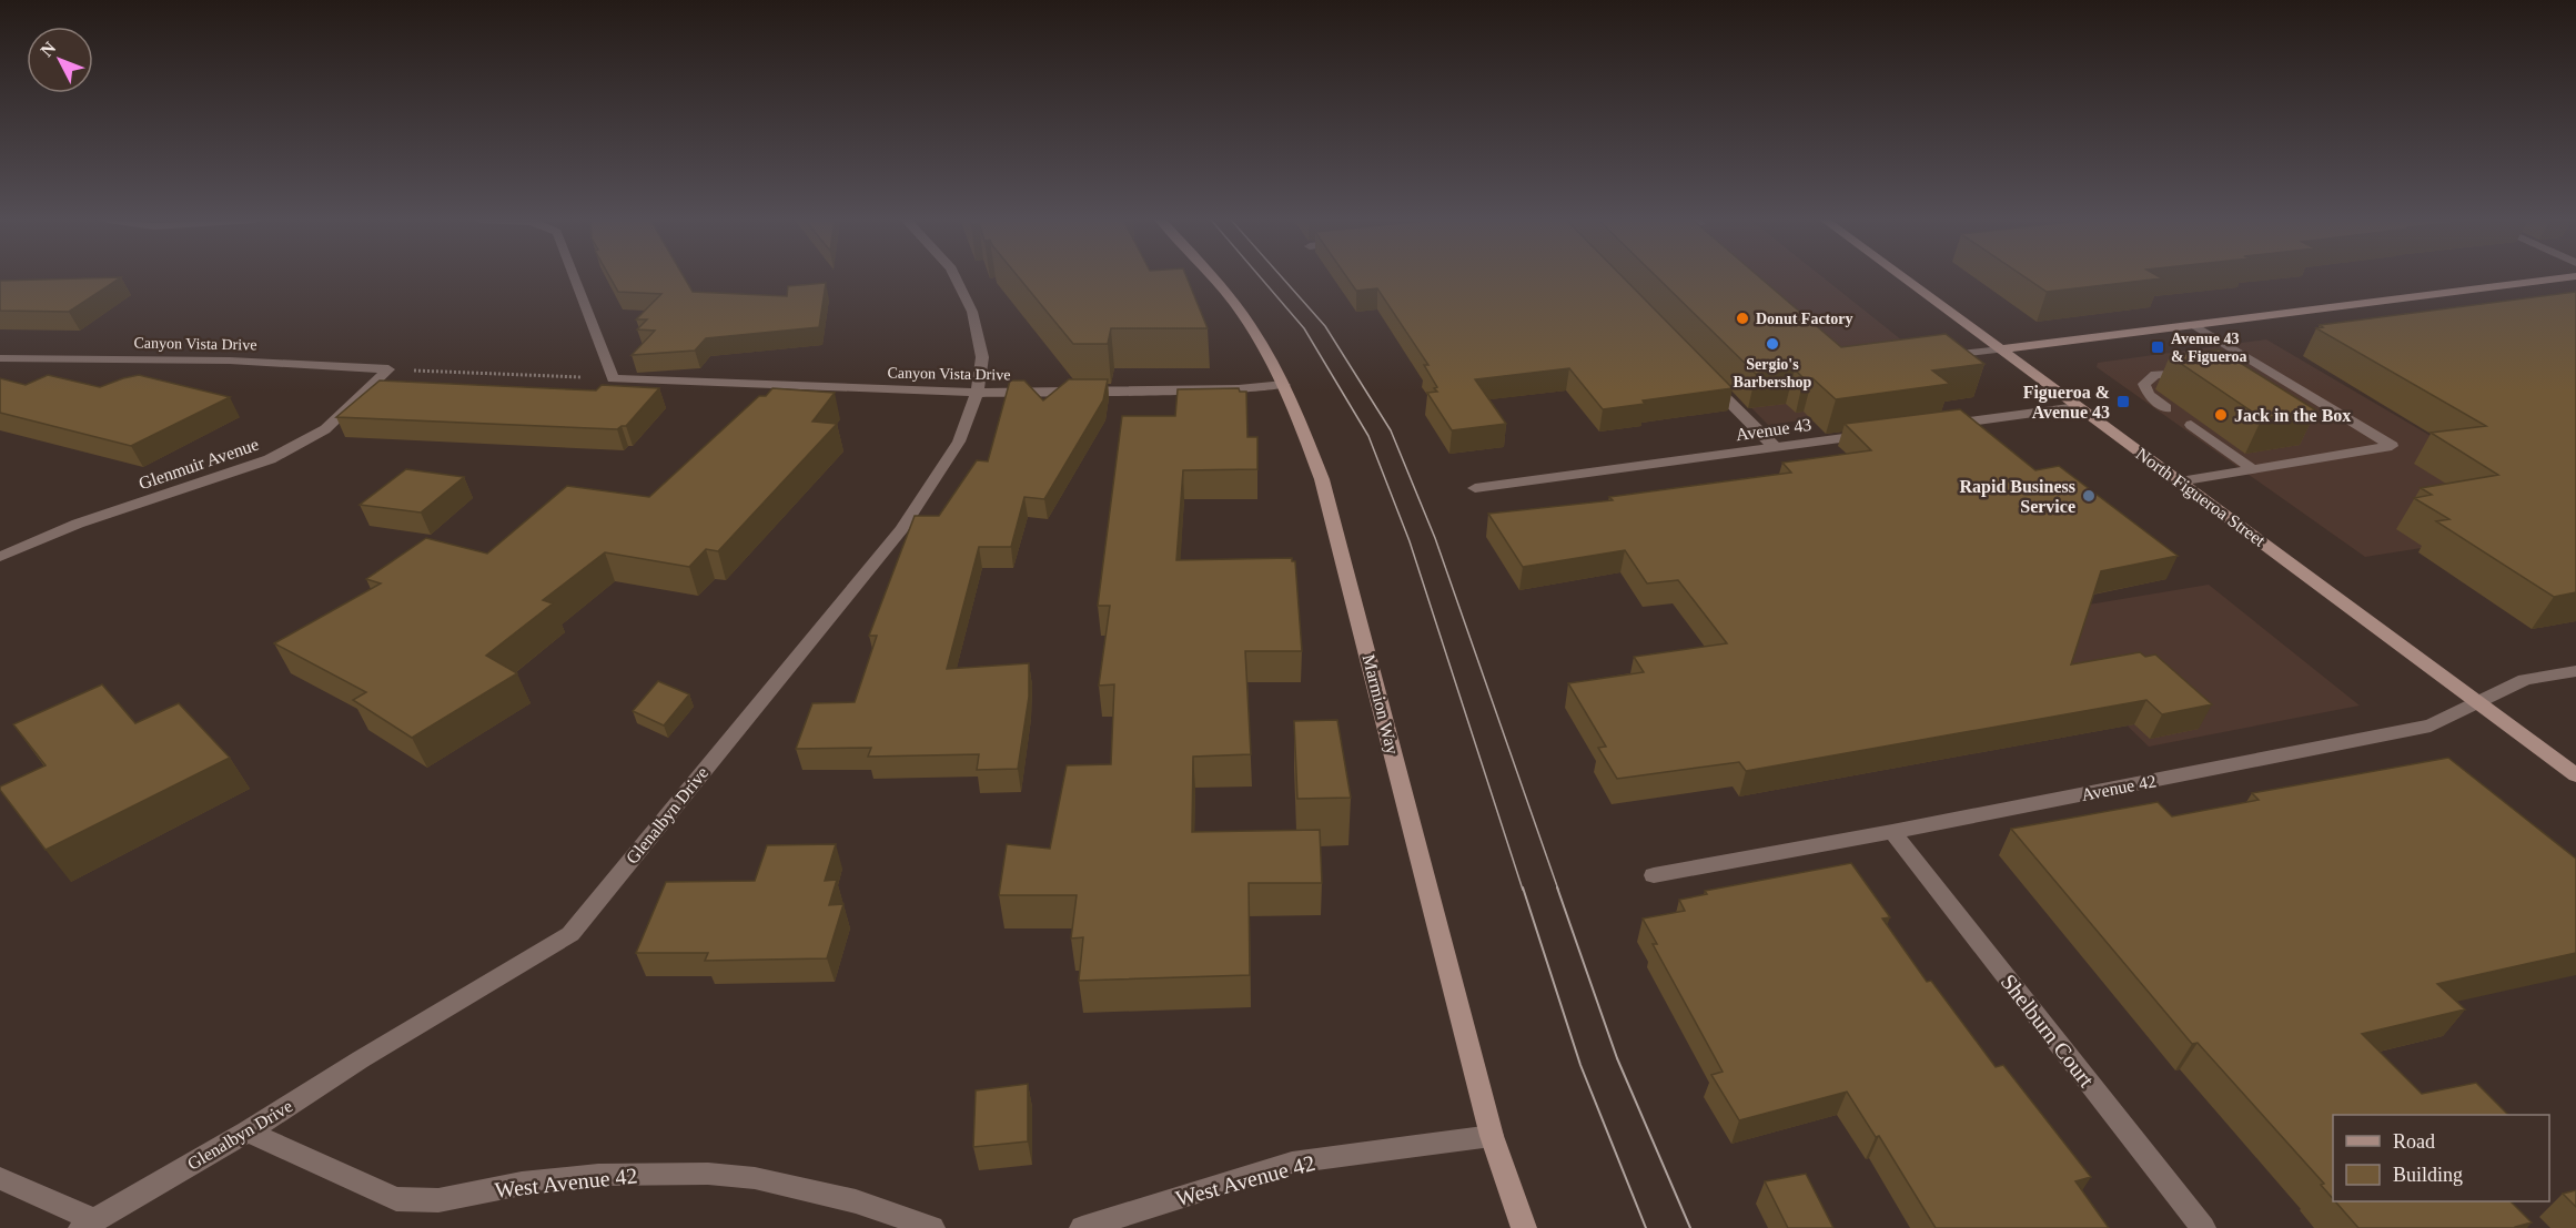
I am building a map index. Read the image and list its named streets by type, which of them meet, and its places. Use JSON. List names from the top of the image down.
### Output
{
  "streets": {
    "street": [
      "Canyon Vista Drive",
      "Avenue 43",
      "Glenmuir Avenue",
      "North Figueroa Street",
      "Marmion Way",
      "Avenue 42",
      "Glenalbyn Drive",
      "Shelburn Court",
      "West Avenue 42"
    ]
  },
  "crossings": [
    ["Canyon Vista Drive", "Glenmuir Avenue"],
    ["Canyon Vista Drive", "Marmion Way"],
    ["Canyon Vista Drive", "Glenalbyn Drive"],
    ["North Figueroa Street", "Avenue 42"],
    ["Marmion Way", "West Avenue 42"],
    ["Avenue 42", "Shelburn Court"],
    ["Glenalbyn Drive", "West Avenue 42"]
  ],
  "places": {
    "other": [
      "Donut Factory",
      "Sergio's Barbershop",
      "Jack in the Box",
      "Rapid Business Service"
    ],
    "transit": ["Avenue 43 & Figueroa", "Figueroa & Avenue 43"]
  },
  "legend": ["Road", "Building"],
  "north": "top left"
}
